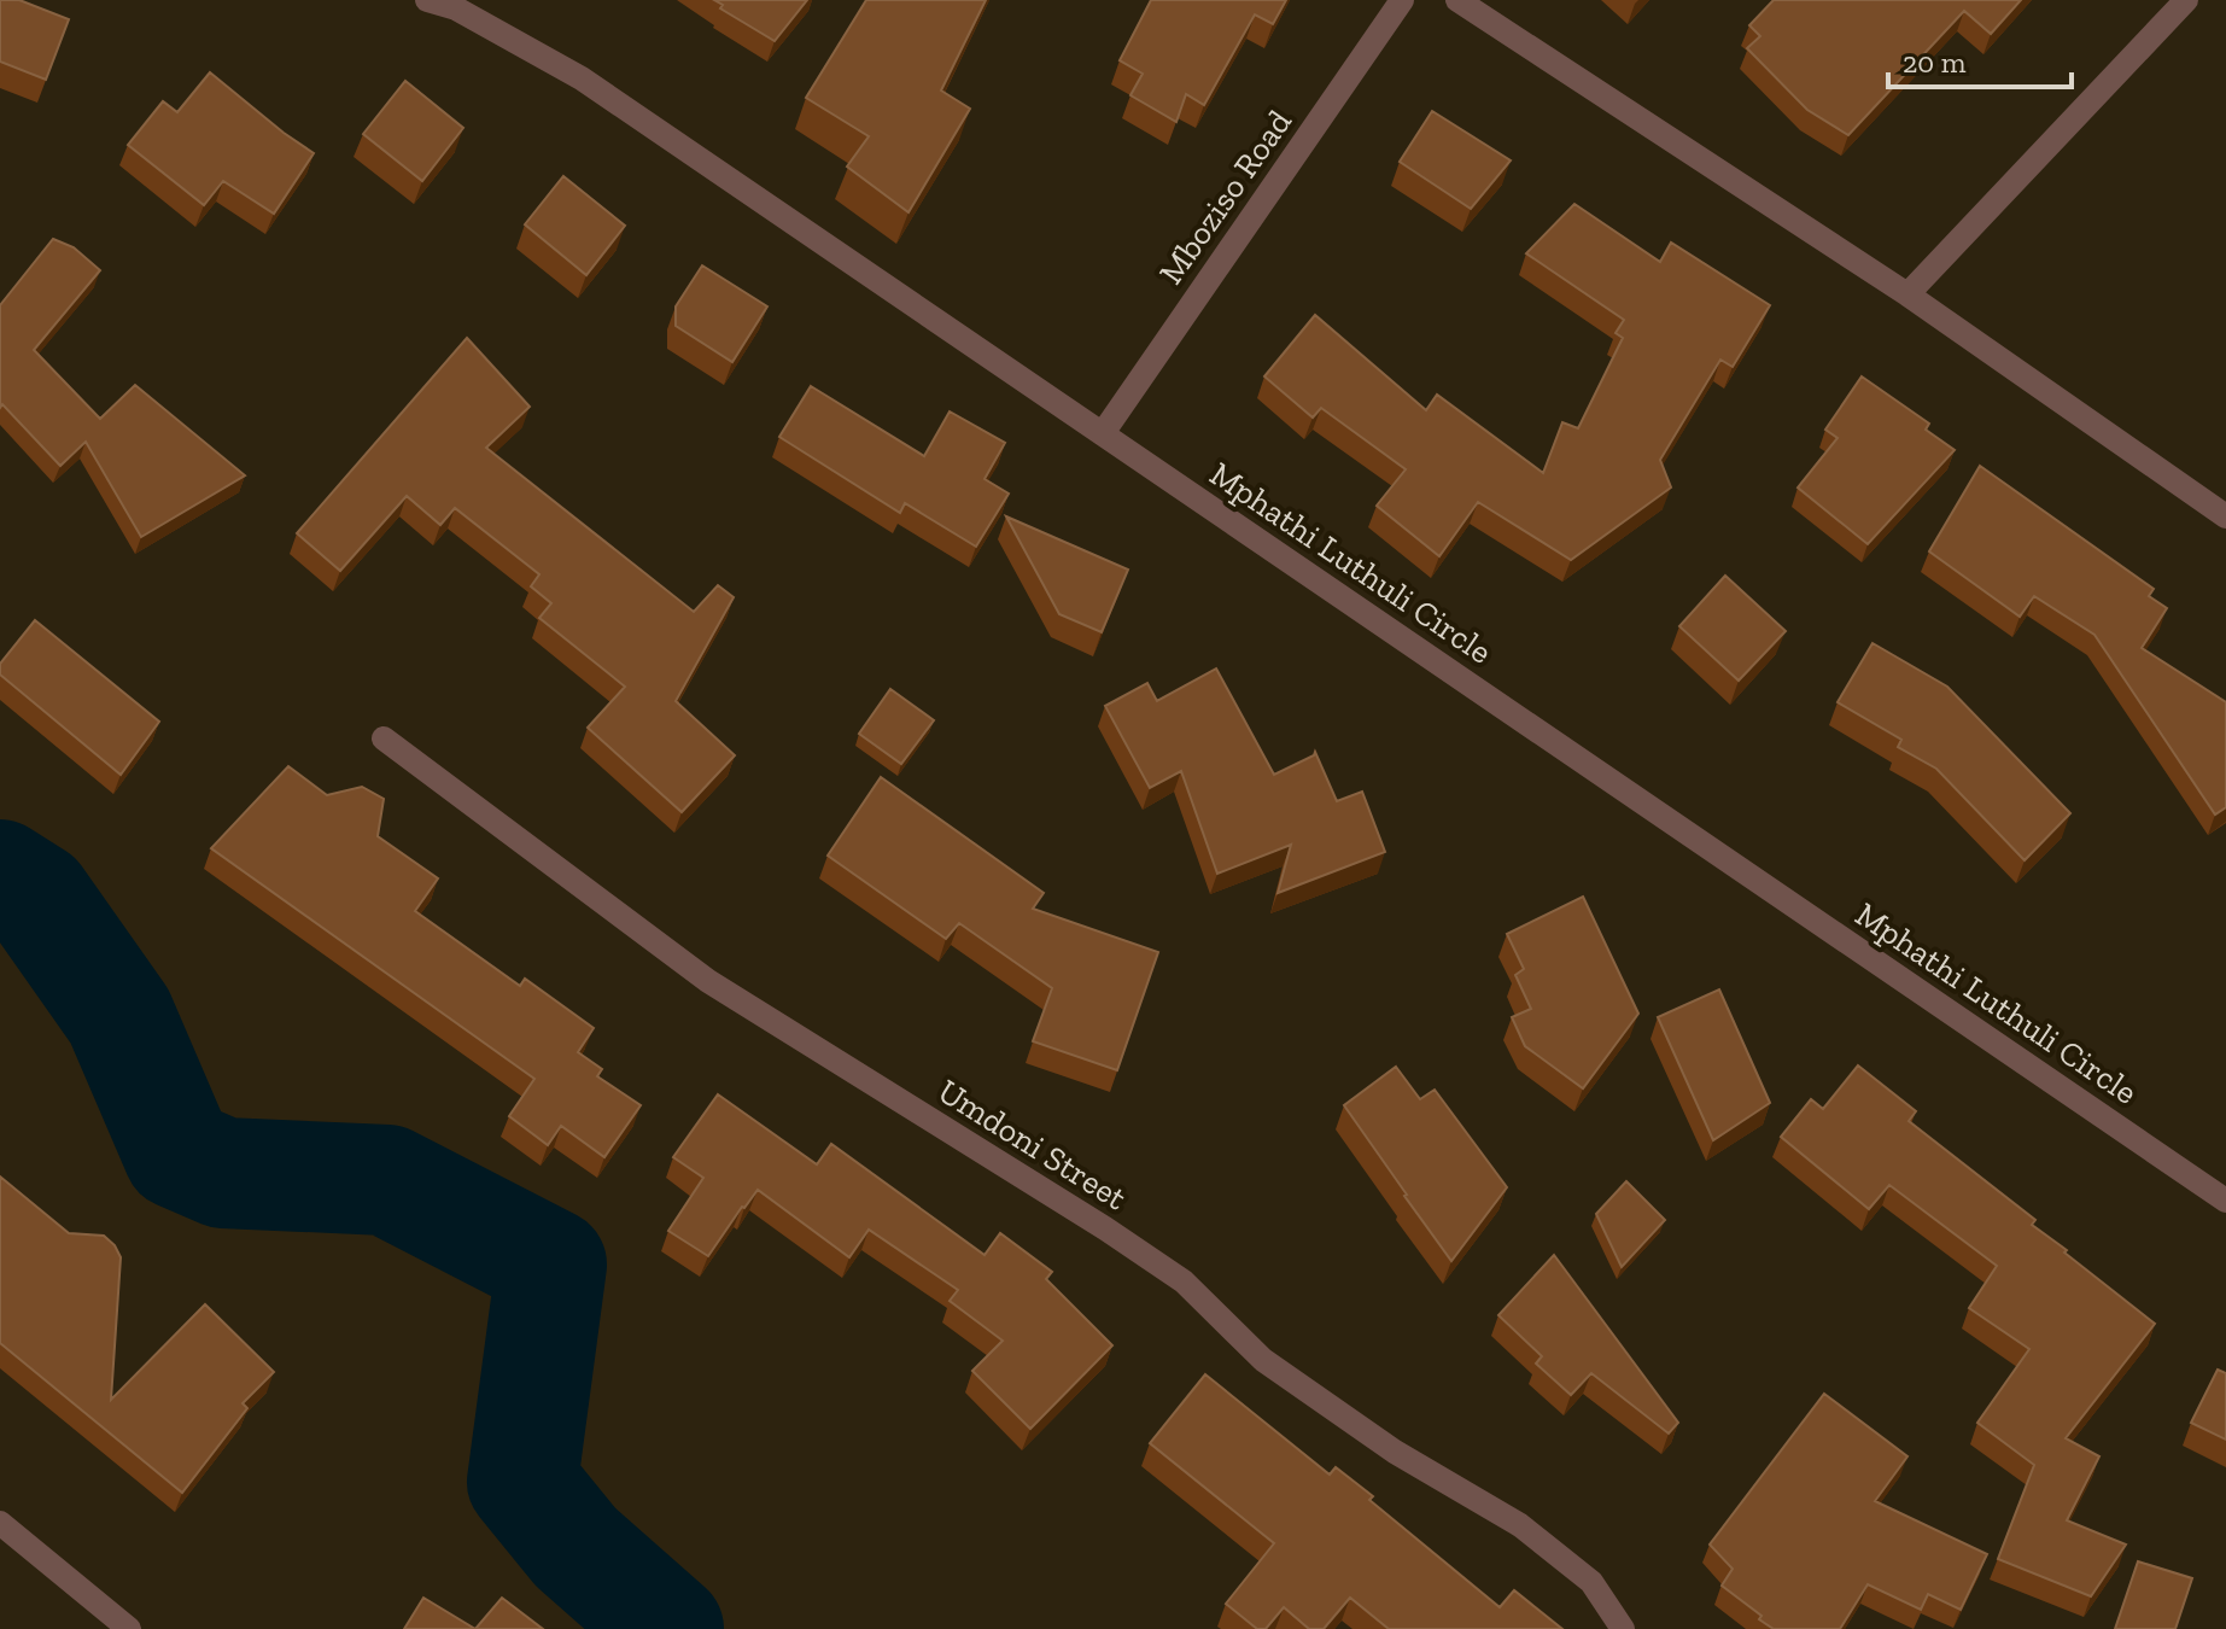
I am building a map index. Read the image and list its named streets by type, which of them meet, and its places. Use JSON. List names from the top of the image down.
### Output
{
  "streets": {
    "street": ["Mboziso Road", "Mphathi Luthuli Circle", "Umdoni Street"]
  },
  "crossings": [
    ["Mboziso Road", "Mphathi Luthuli Circle"]
  ],
  "scale_bar": "20 m"
}
